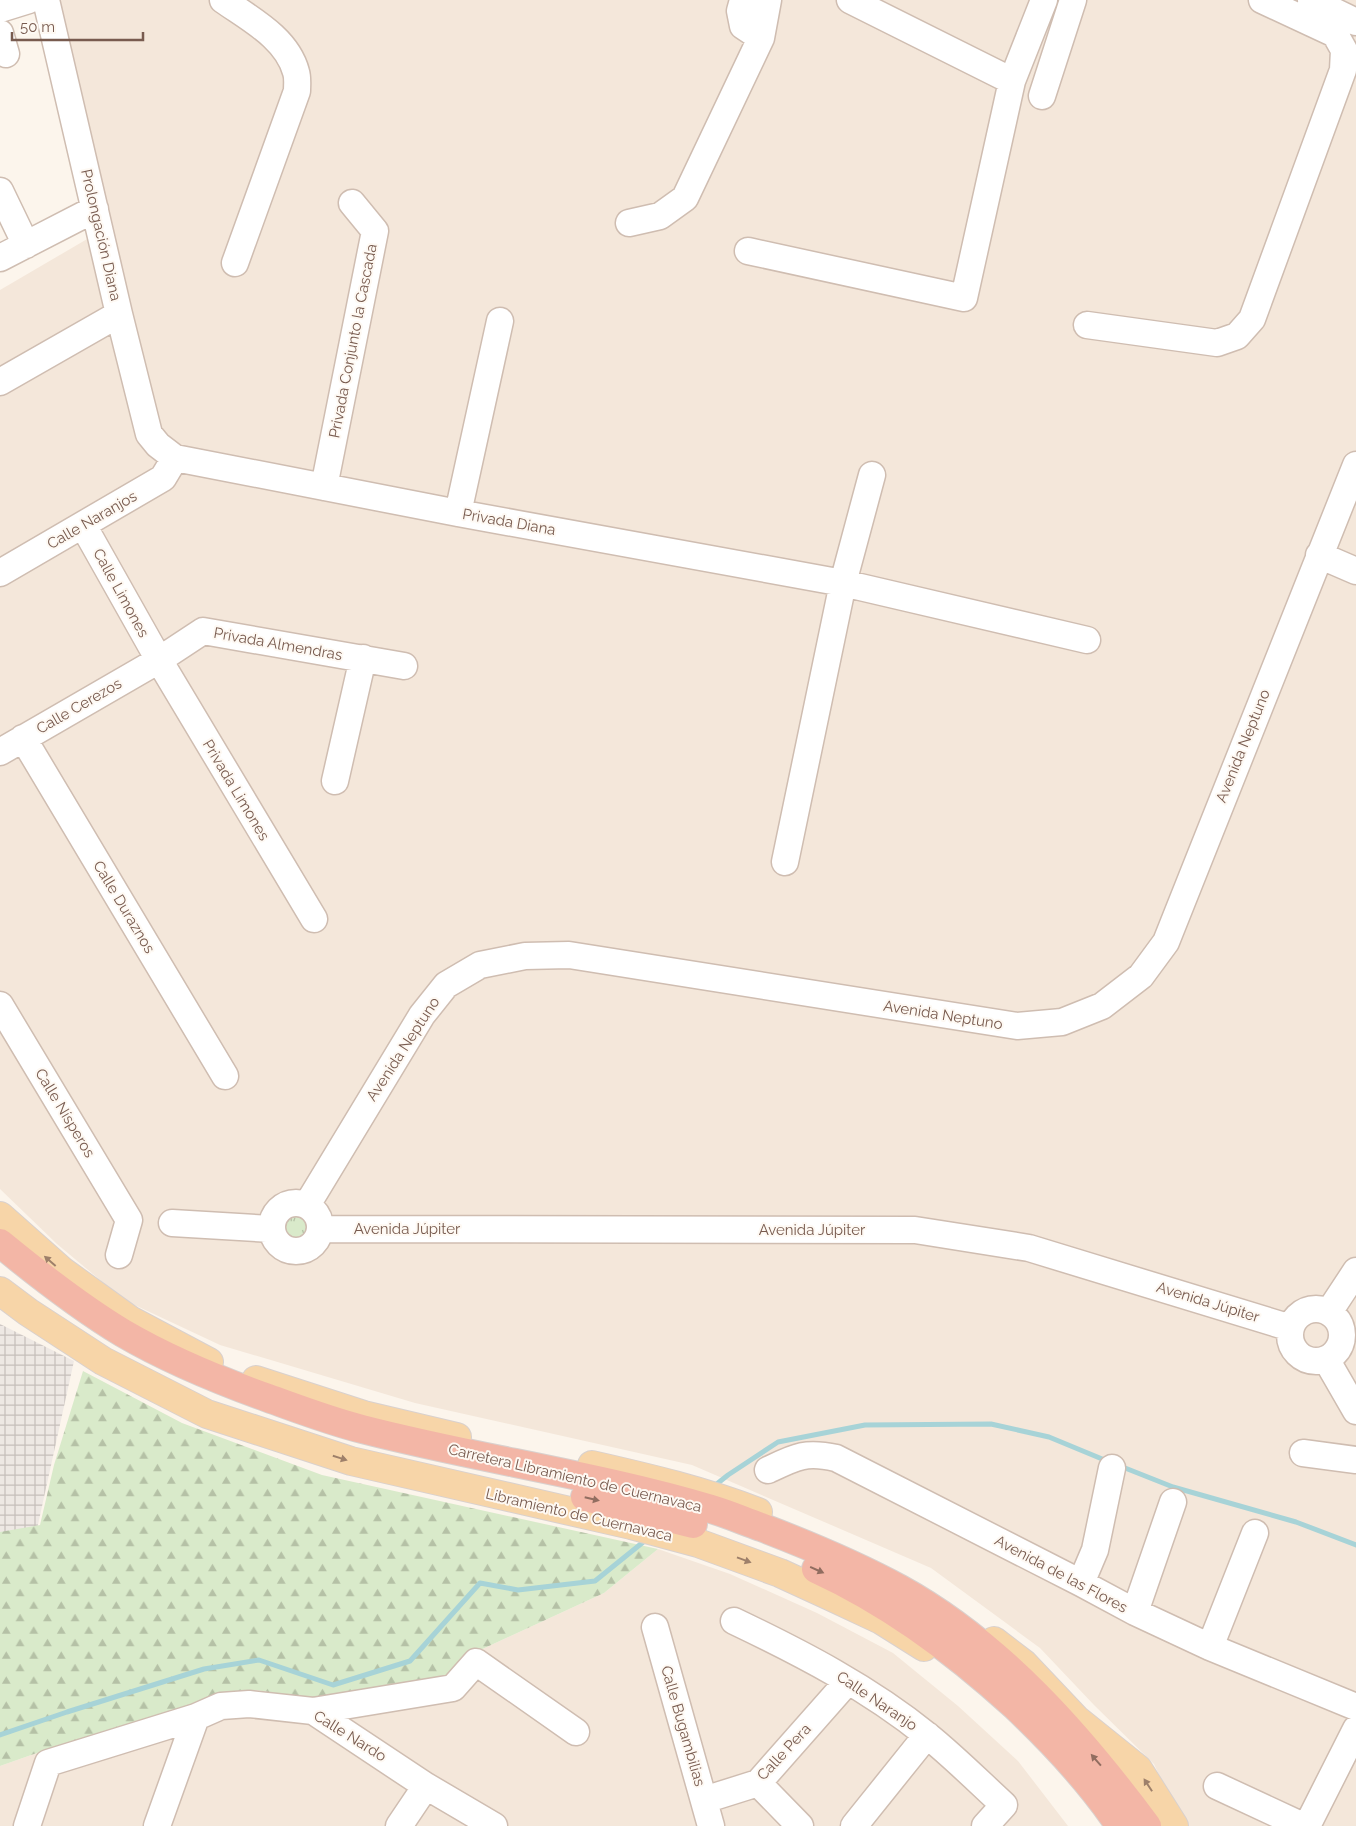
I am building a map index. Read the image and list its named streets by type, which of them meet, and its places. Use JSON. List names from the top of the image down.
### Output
{
  "streets": {
    "highway": ["Carretera Libramiento de Cuernavaca"],
    "main road": ["Libramiento de Cuernavaca"],
    "street": [
      "Prolongación Diana",
      "Privada Conjunto la Cascada",
      "Calle Naranjos",
      "Privada Diana",
      "Calle Limones",
      "Privada Almendras",
      "Calle Cerezos",
      "Avenida Neptuno",
      "Privada Limones",
      "Calle Duraznos",
      "Calle Nísperos",
      "Avenida Júpiter",
      "Avenida de las Flores",
      "Calle Naranjo",
      "Calle Bugambilias",
      "Calle Nardo",
      "Calle Pera"
    ]
  },
  "crossings": [
    ["Prolongación Diana", "Calle Naranjos"],
    ["Prolongación Diana", "Privada Diana"],
    ["Privada Conjunto la Cascada", "Privada Diana"],
    ["Calle Naranjos", "Privada Diana"],
    ["Calle Naranjos", "Calle Limones"],
    ["Calle Limones", "Privada Almendras"],
    ["Calle Limones", "Calle Cerezos"],
    ["Calle Limones", "Privada Limones"],
    ["Privada Almendras", "Calle Cerezos"],
    ["Privada Almendras", "Privada Limones"],
    ["Calle Cerezos", "Privada Limones"],
    ["Calle Cerezos", "Calle Duraznos"],
    ["Avenida Neptuno", "Avenida Júpiter"],
    ["Carretera Libramiento de Cuernavaca", "Libramiento de Cuernavaca"],
    ["Calle Naranjo", "Calle Pera"],
    ["Calle Bugambilias", "Calle Pera"]
  ],
  "scale_bar": "50 m"
}
